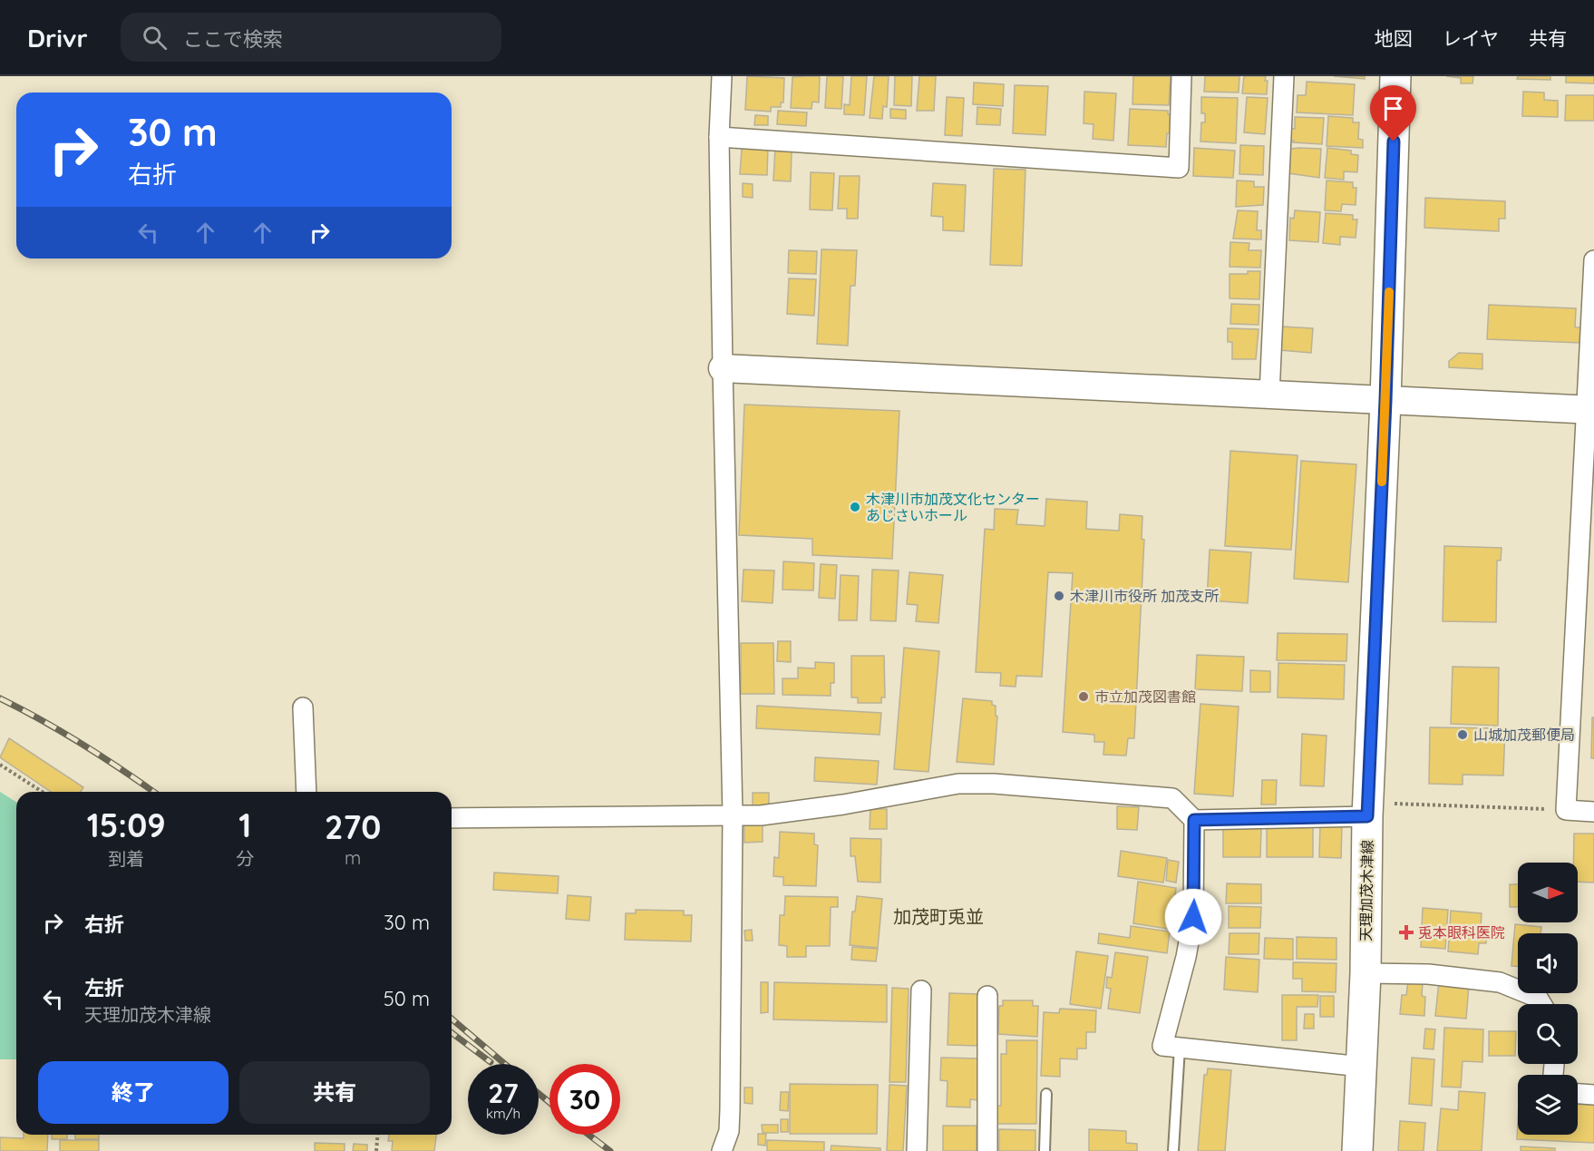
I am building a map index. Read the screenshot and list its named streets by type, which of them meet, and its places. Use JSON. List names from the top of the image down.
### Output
{
  "streets": {
    "main road": ["天理加茂木津線"]
  },
  "districts": ["加茂町兎並"],
  "places": {
    "other": [
      "木津川市加茂文化センター あじさいホール",
      "木津川市役所 加茂支所",
      "市立加茂図書館",
      "山城加茂郵便局"
    ],
    "health": ["兎本眼科医院"]
  },
  "north": "right",
  "page": {
    "header": "Drivr",
    "search": "ここで検索",
    "nav": ["地図", "レイヤ", "共有"],
    "turn": ["30 m", "右折"],
    "eta": [
      "15:09",
      "到着",
      "1",
      "分",
      "270",
      "m"
    ],
    "list": [
      {
        "name": "右折",
        "value": "30 m"
      },
      {
        "name": "左折",
        "note": "天理加茂木津線",
        "value": "50 m"
      }
    ],
    "buttons": ["終了", "共有"],
    "speed": "27 km/h",
    "limit": "30"
  }
}
